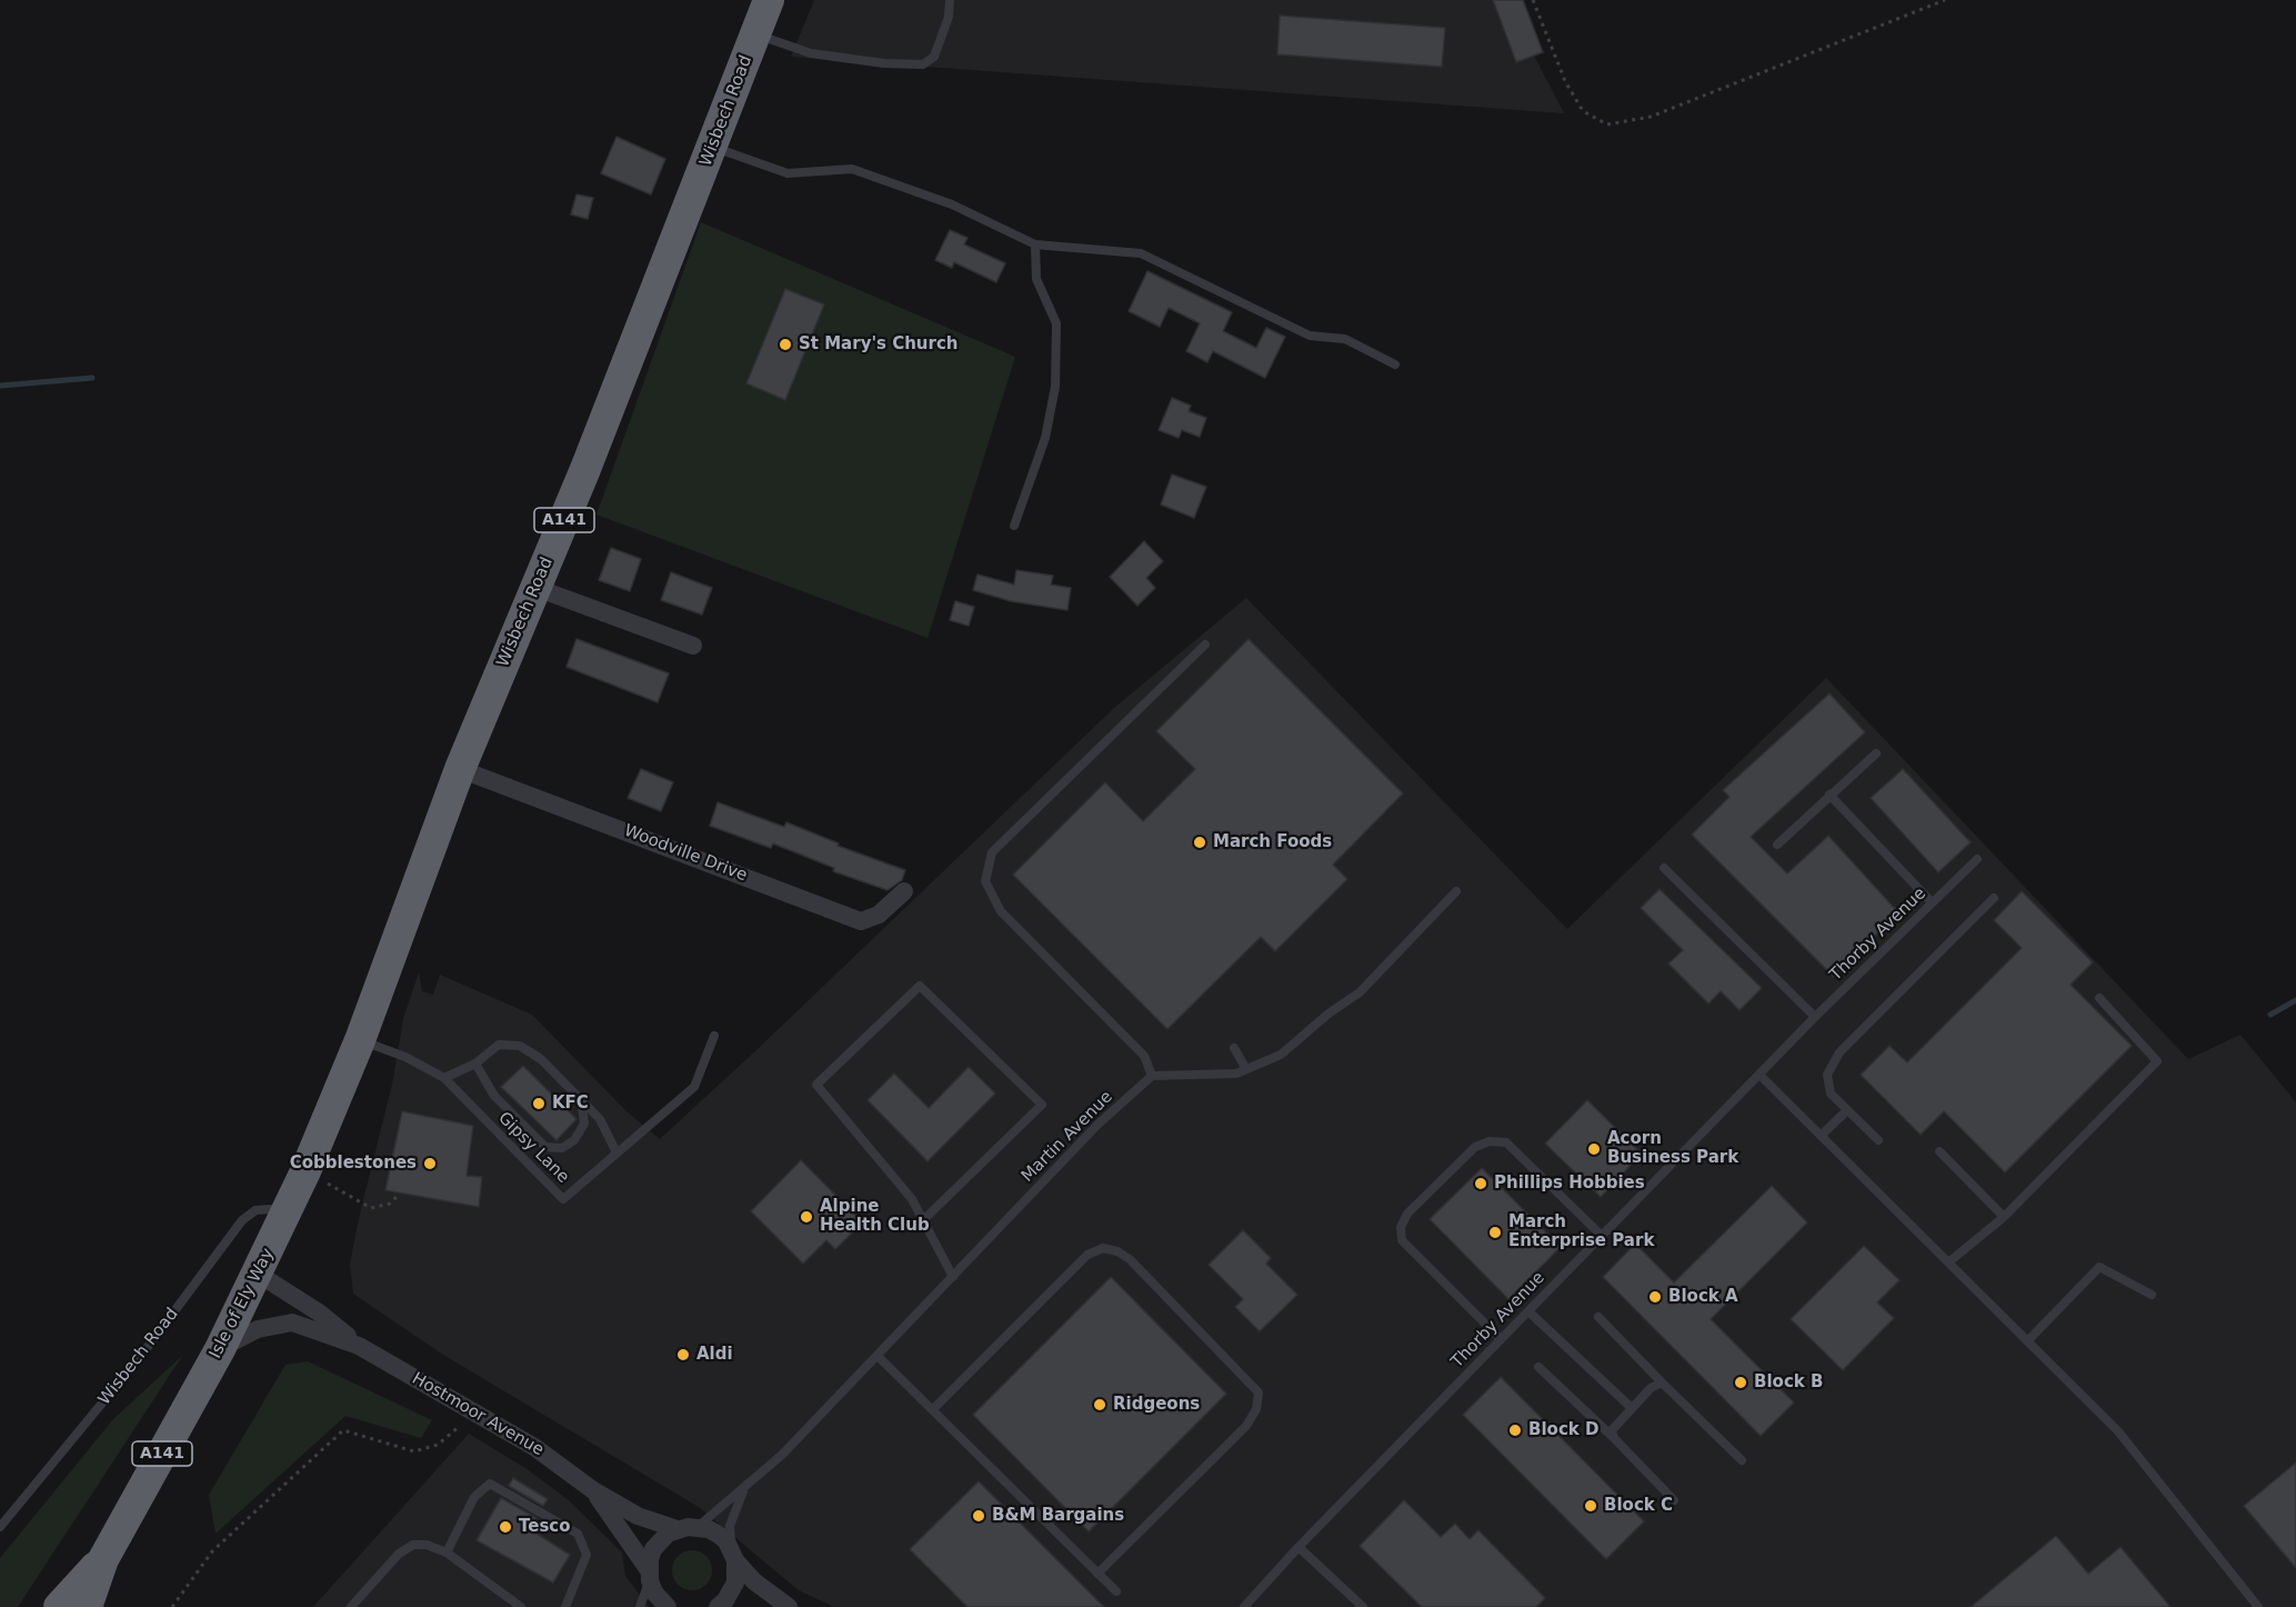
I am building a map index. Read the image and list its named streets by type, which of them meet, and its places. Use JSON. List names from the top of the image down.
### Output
{
  "streets": {
    "highway": ["Wisbech Road", "A141", "Isle of Ely Way"],
    "street": ["Woodville Drive", "Hostmoor Avenue"],
    "lane": ["Thorby Avenue", "Martin Avenue", "Gipsy Lane"]
  },
  "crossings": [
    ["Wisbech Road", "Woodville Drive"],
    ["Wisbech Road", "Gipsy Lane"],
    ["Wisbech Road", "Isle of Ely Way"],
    ["Gipsy Lane", "Isle of Ely Way"],
    ["Isle of Ely Way", "Hostmoor Avenue"]
  ],
  "places": [
    "St Mary's Church",
    "March Foods",
    "KFC",
    "Acorn Business Park",
    "Cobblestones",
    "Phillips Hobbies",
    "Alpine Health Club",
    "March Enterprise Park",
    "Block A",
    "Aldi",
    "Block B",
    "Ridgeons",
    "Block D",
    "Block C",
    "B&M Bargains",
    "Tesco"
  ]
}
